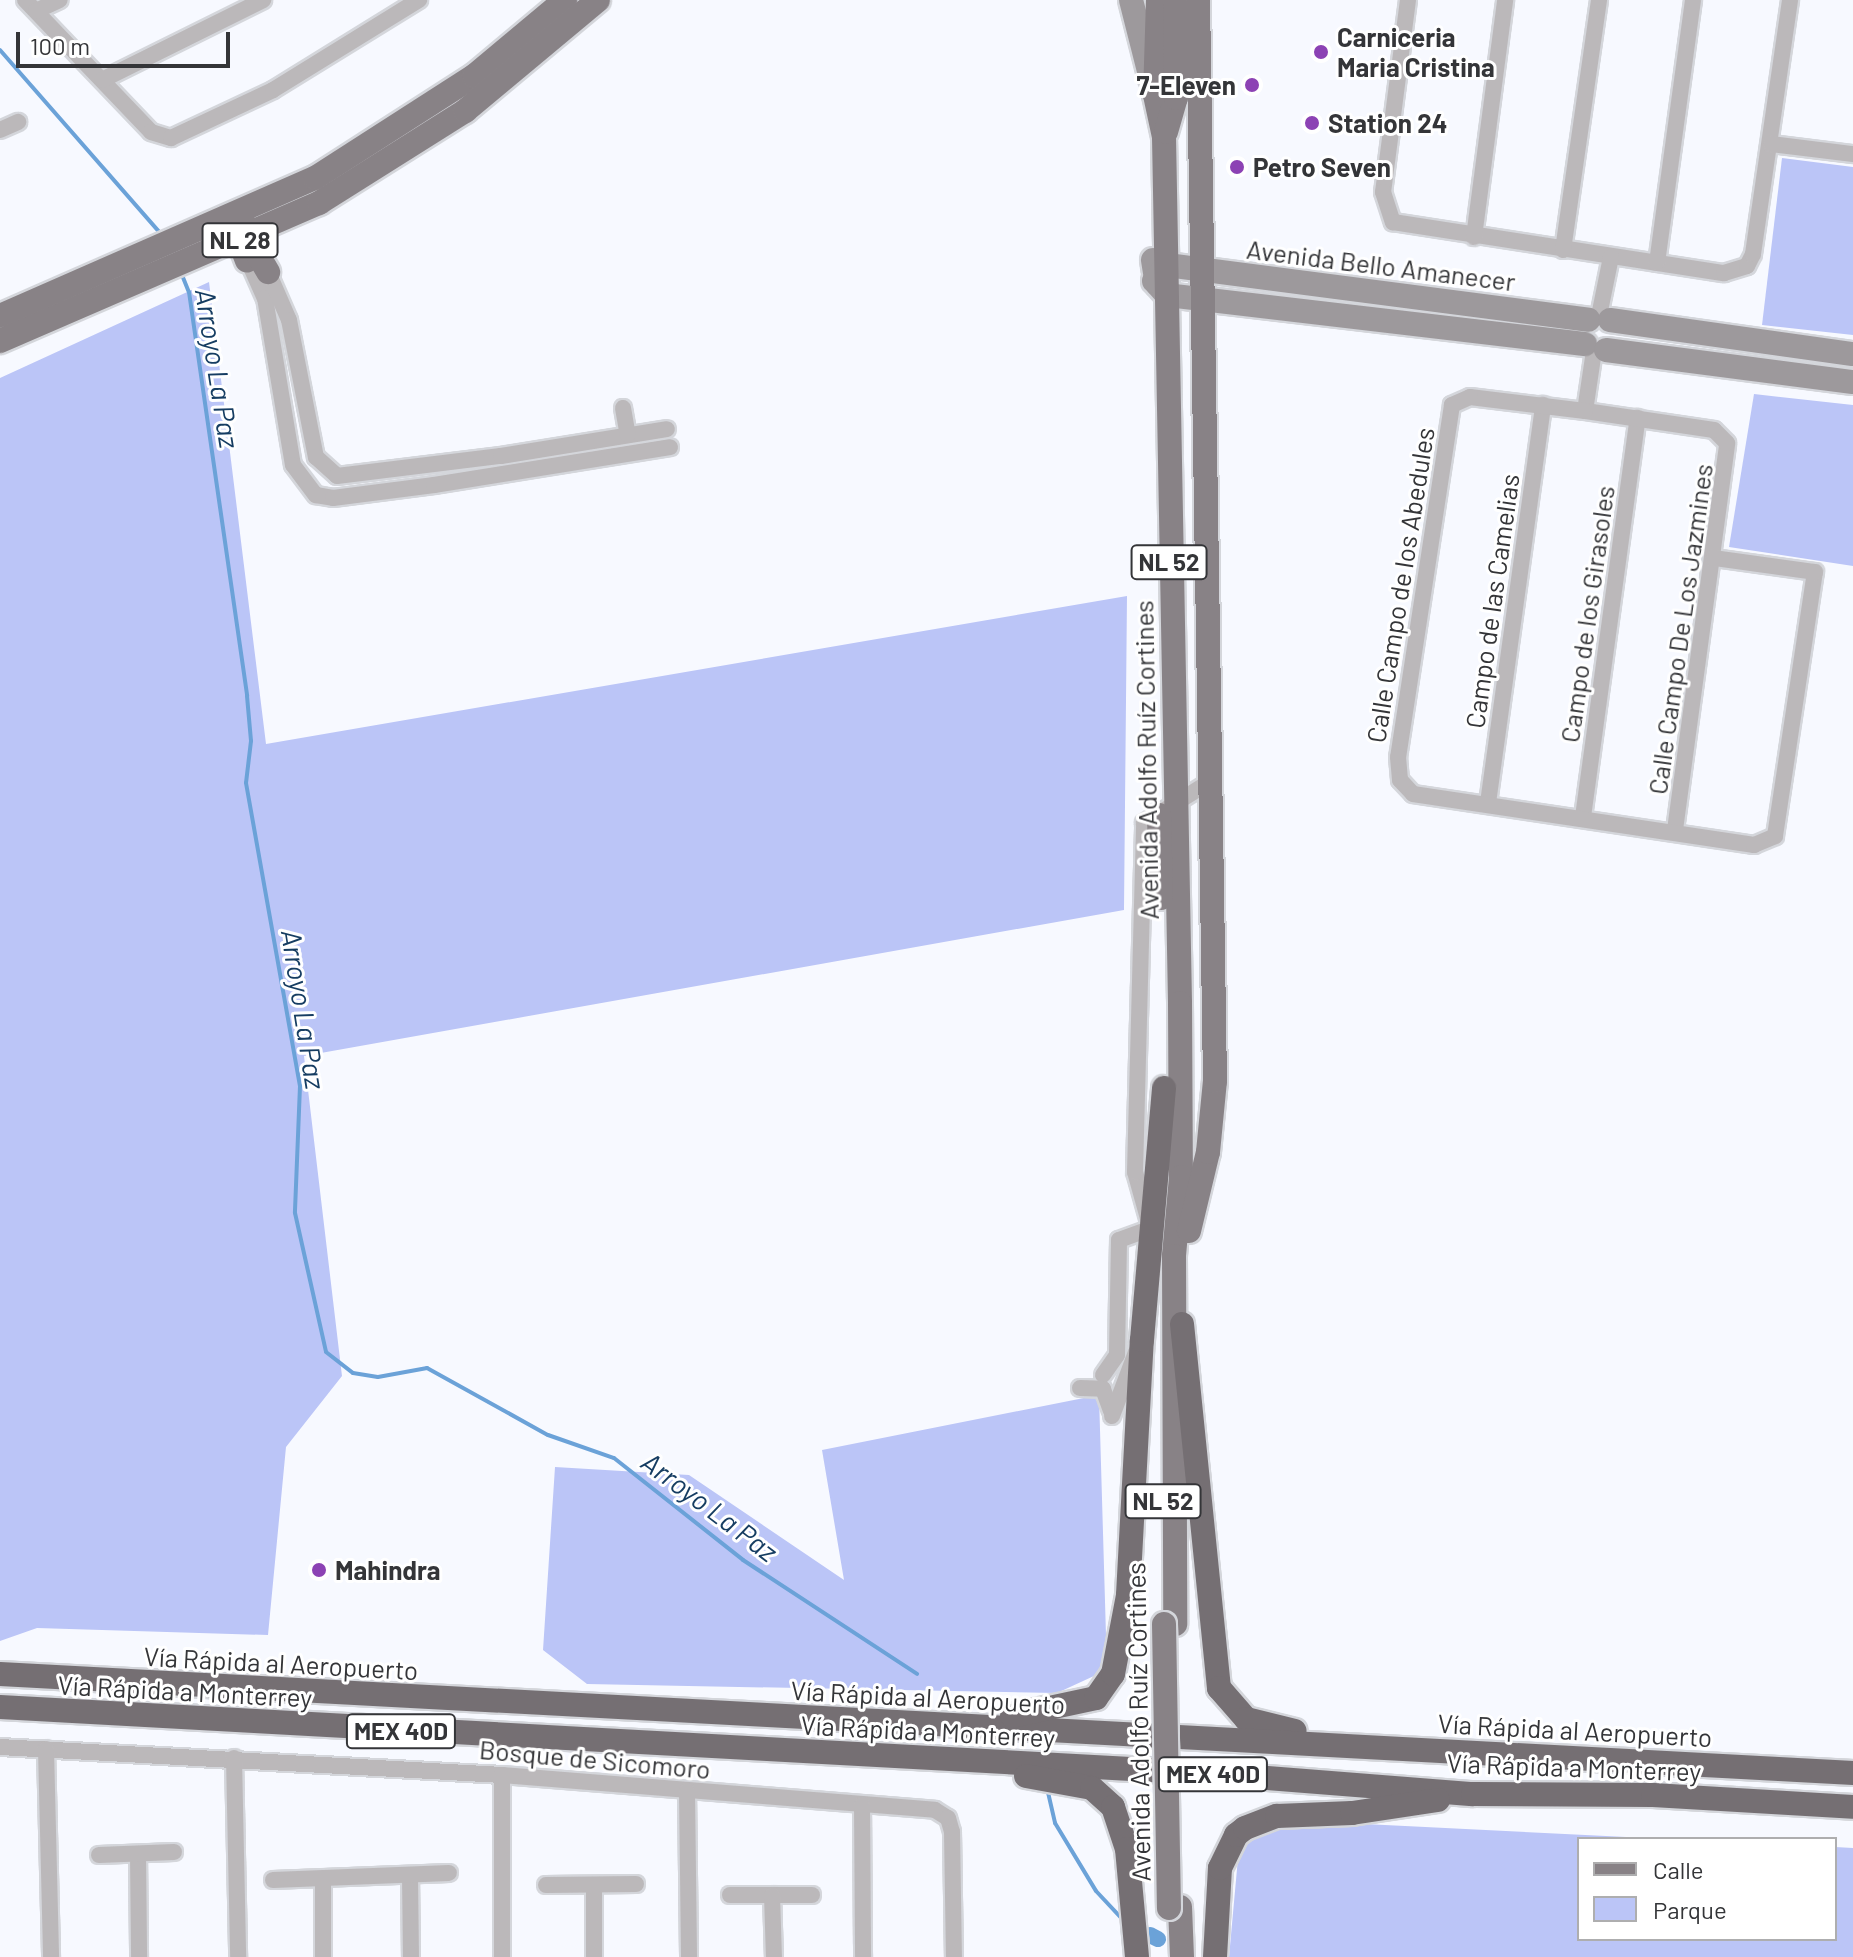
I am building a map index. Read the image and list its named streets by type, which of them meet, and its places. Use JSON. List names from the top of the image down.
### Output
{
  "streets": {
    "highway": ["Vía Rápida al Aeropuerto", "Vía Rápida a Monterrey", "MEX 40D"],
    "main road": ["NL 28", "NL 52", "Avenida Adolfo Ruíz Cortines"],
    "street": [
      "Avenida Bello Amanecer",
      "Calle Campo de los Abedules",
      "Campo de las Camelias",
      "Campo de los Girasoles",
      "Calle Campo De Los Jazmines",
      "Bosque de Sicomoro"
    ]
  },
  "crossings": [
    ["Avenida Bello Amanecer", "Avenida Adolfo Ruíz Cortines"],
    ["NL 52", "Avenida Adolfo Ruíz Cortines"],
    ["Calle Campo de los Abedules", "Campo de las Camelias"],
    ["Campo de los Girasoles", "Calle Campo De Los Jazmines"]
  ],
  "water": ["Arroyo La Paz"],
  "places": [
    "Carniceria Maria Cristina",
    "7-Eleven",
    "Station 24",
    "Petro Seven",
    "Mahindra"
  ],
  "legend": ["Calle", "Parque"],
  "scale_bar": "100 m"
}
